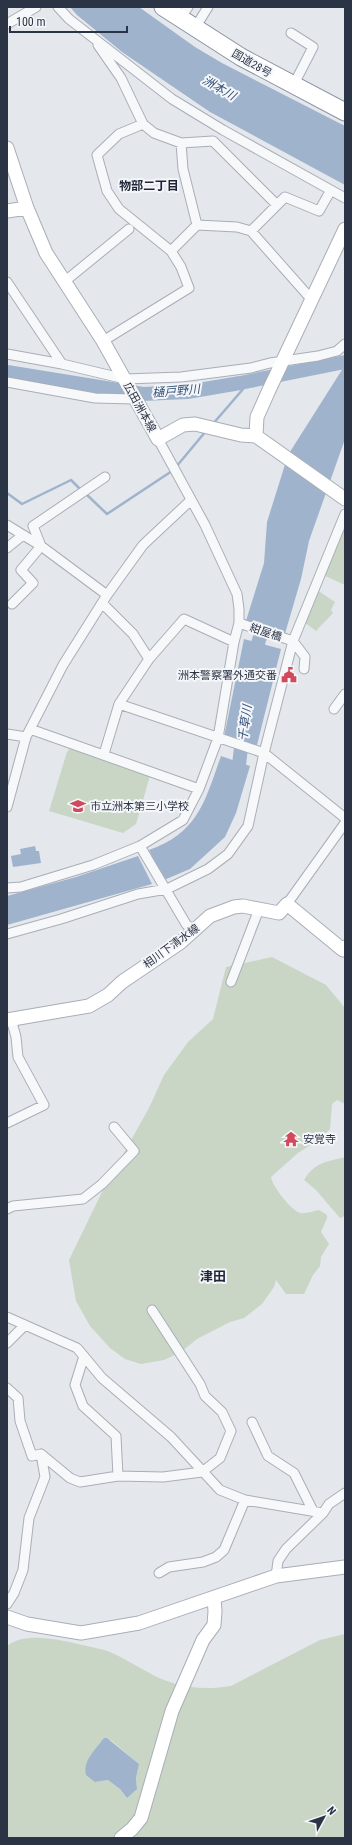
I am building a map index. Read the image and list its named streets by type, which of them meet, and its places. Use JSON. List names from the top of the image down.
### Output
{
  "streets": {
    "highway": ["国道28号"],
    "main road": ["広田洲本線", "相川下清水線"],
    "street": ["紺屋橋"]
  },
  "districts": ["物部二丁目", "津田"],
  "water": ["洲本川", "樋戸野川", "千草川"],
  "places": {
    "public building": ["洲本警察署外通交番"],
    "school or university": ["市立洲本第三小学校"],
    "temple": ["安覚寺"]
  },
  "scale_bar": "100 m",
  "north": "top right"
}
